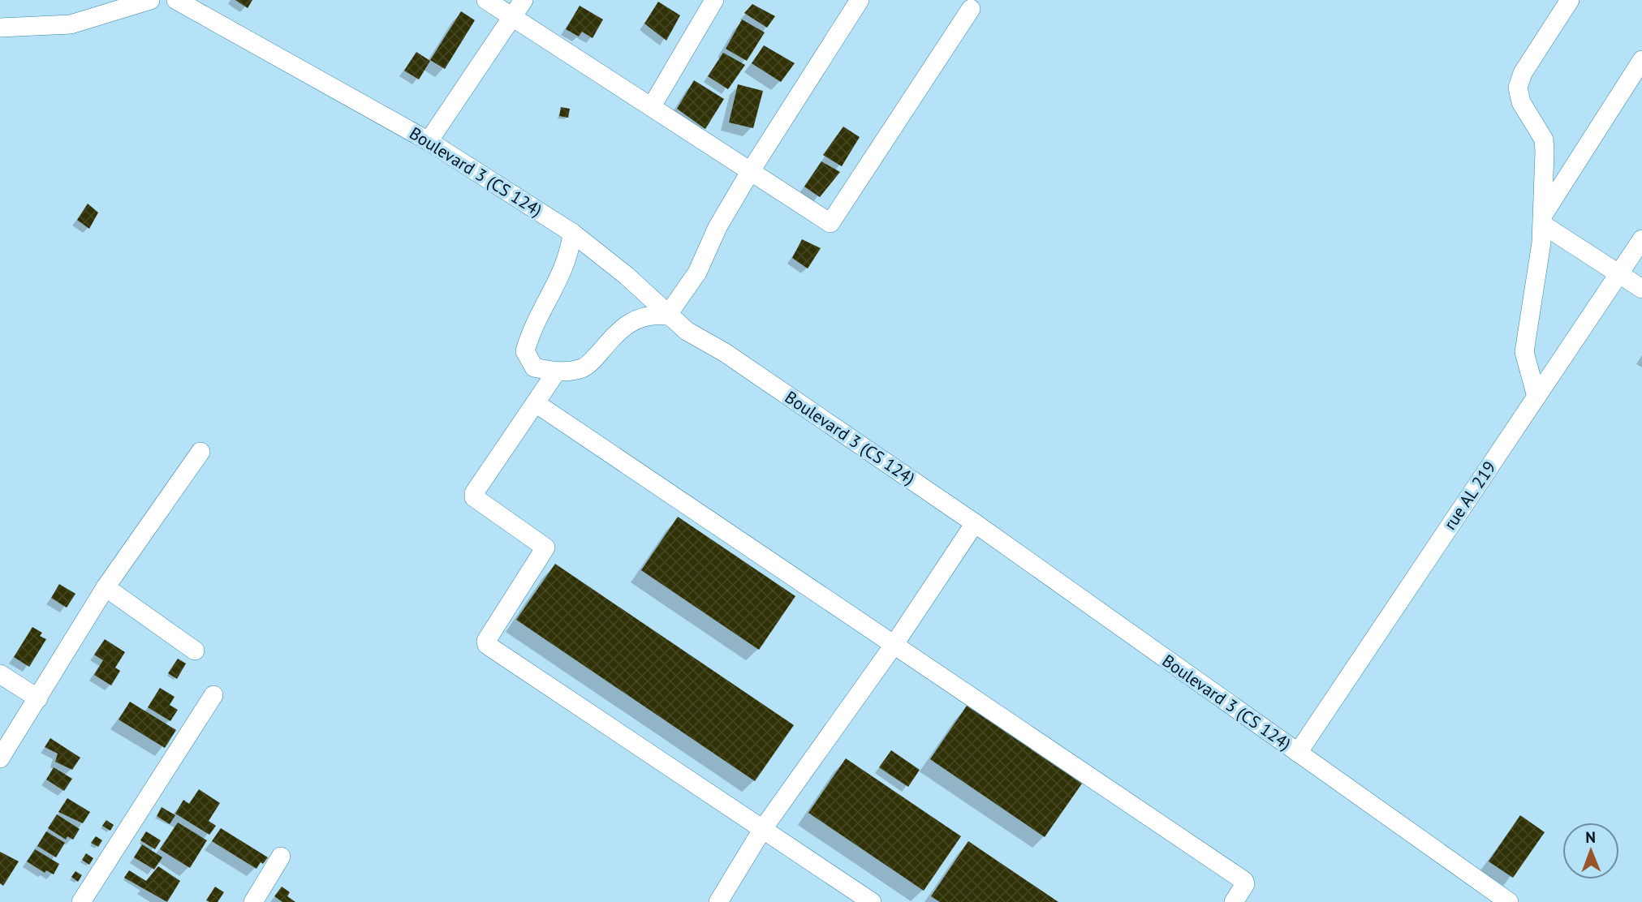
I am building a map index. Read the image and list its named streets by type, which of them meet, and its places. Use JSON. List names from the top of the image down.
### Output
{
  "streets": {
    "street": ["Boulevard 3 (CS 124)", "rue AL 219"]
  },
  "crossings": [
    ["Boulevard 3 (CS 124)", "rue AL 219"]
  ],
  "north": "top"
}
